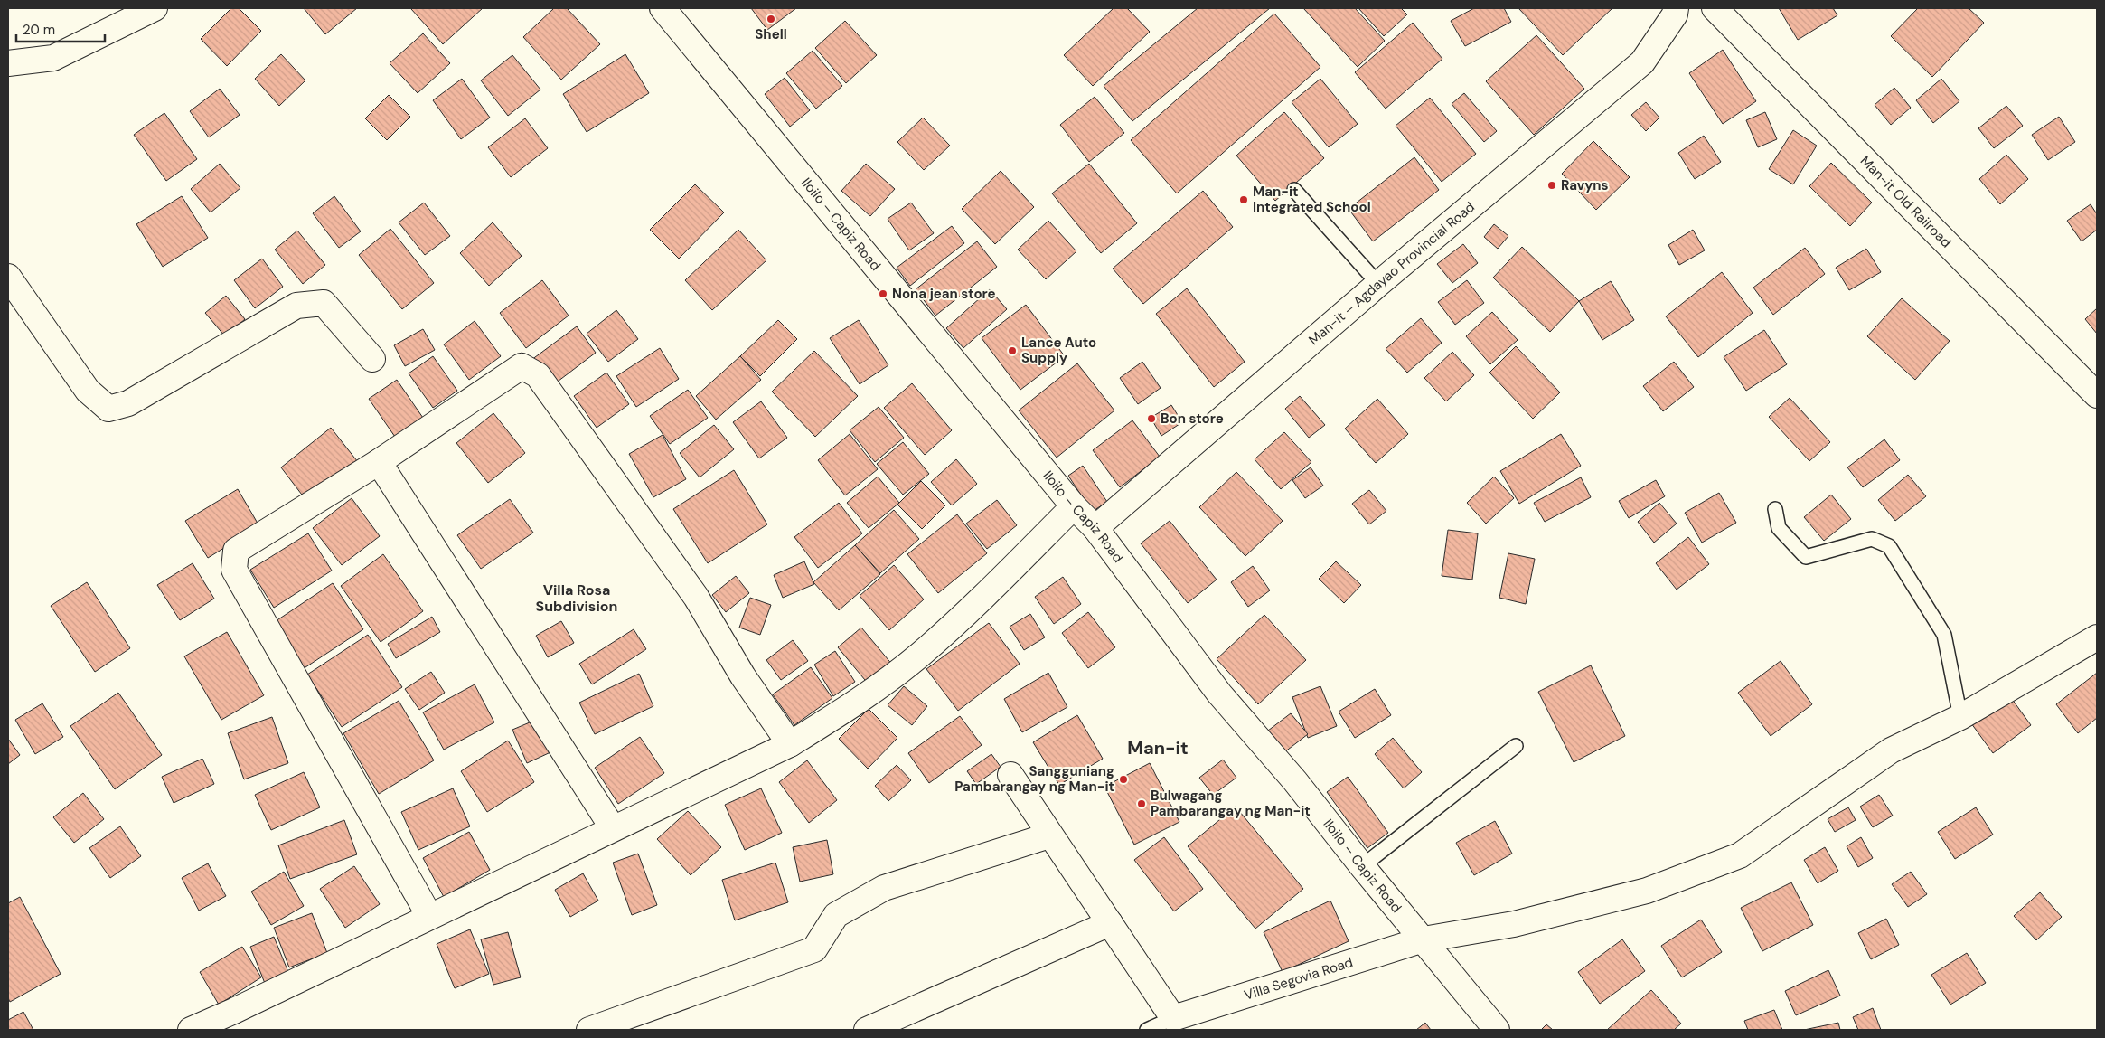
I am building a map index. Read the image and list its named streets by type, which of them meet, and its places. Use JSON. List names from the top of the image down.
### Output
{
  "streets": {
    "main road": [
      "Man-it Old Railroad",
      "Iloilo – Capiz Road",
      "Man-it – Agdayao Provincial Road",
      "Villa Segovia Road"
    ]
  },
  "crossings": [
    ["Iloilo – Capiz Road", "Man-it – Agdayao Provincial Road"],
    ["Iloilo – Capiz Road", "Villa Segovia Road"]
  ],
  "districts": ["Villa Rosa Subdivision", "Man-it"],
  "places": [
    "Shell",
    "Ravyns",
    "Man-it Integrated School",
    "Nona jean store",
    "Lance Auto Supply",
    "Bon store",
    "Sangguniang Pambarangay ng Man-it",
    "Bulwagang Pambarangay ng Man-it"
  ],
  "scale_bar": "20 m"
}
